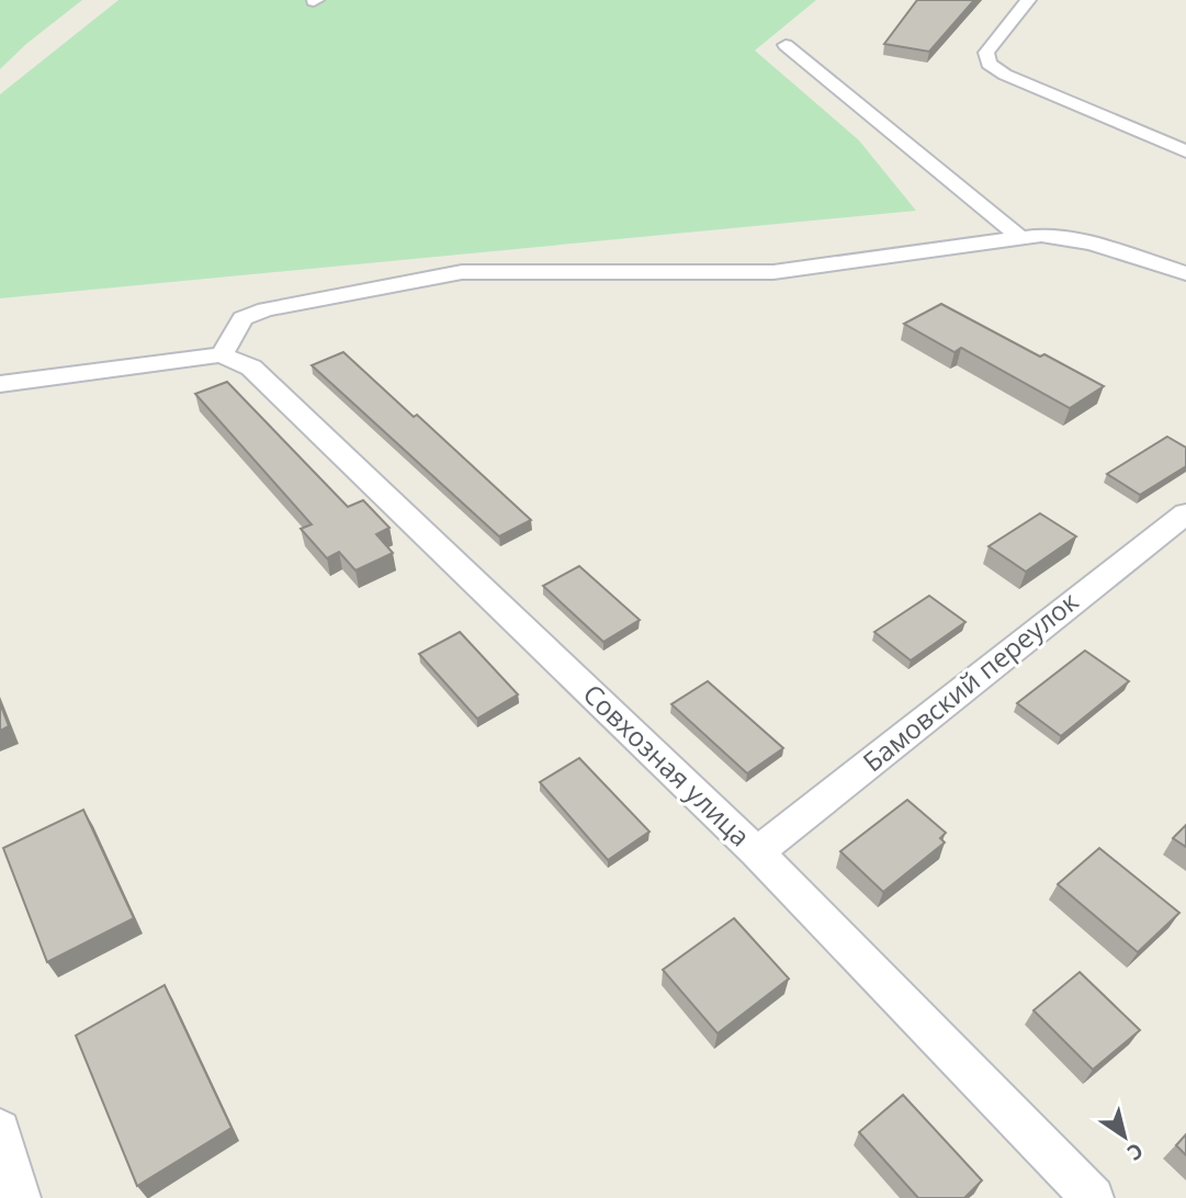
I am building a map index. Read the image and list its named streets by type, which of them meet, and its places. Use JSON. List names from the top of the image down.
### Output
{
  "streets": {
    "street": ["Бамовский переулок", "Совхозная улица"]
  },
  "crossings": [
    ["Бамовский переулок", "Совхозная улица"]
  ],
  "north": "bottom right"
}
